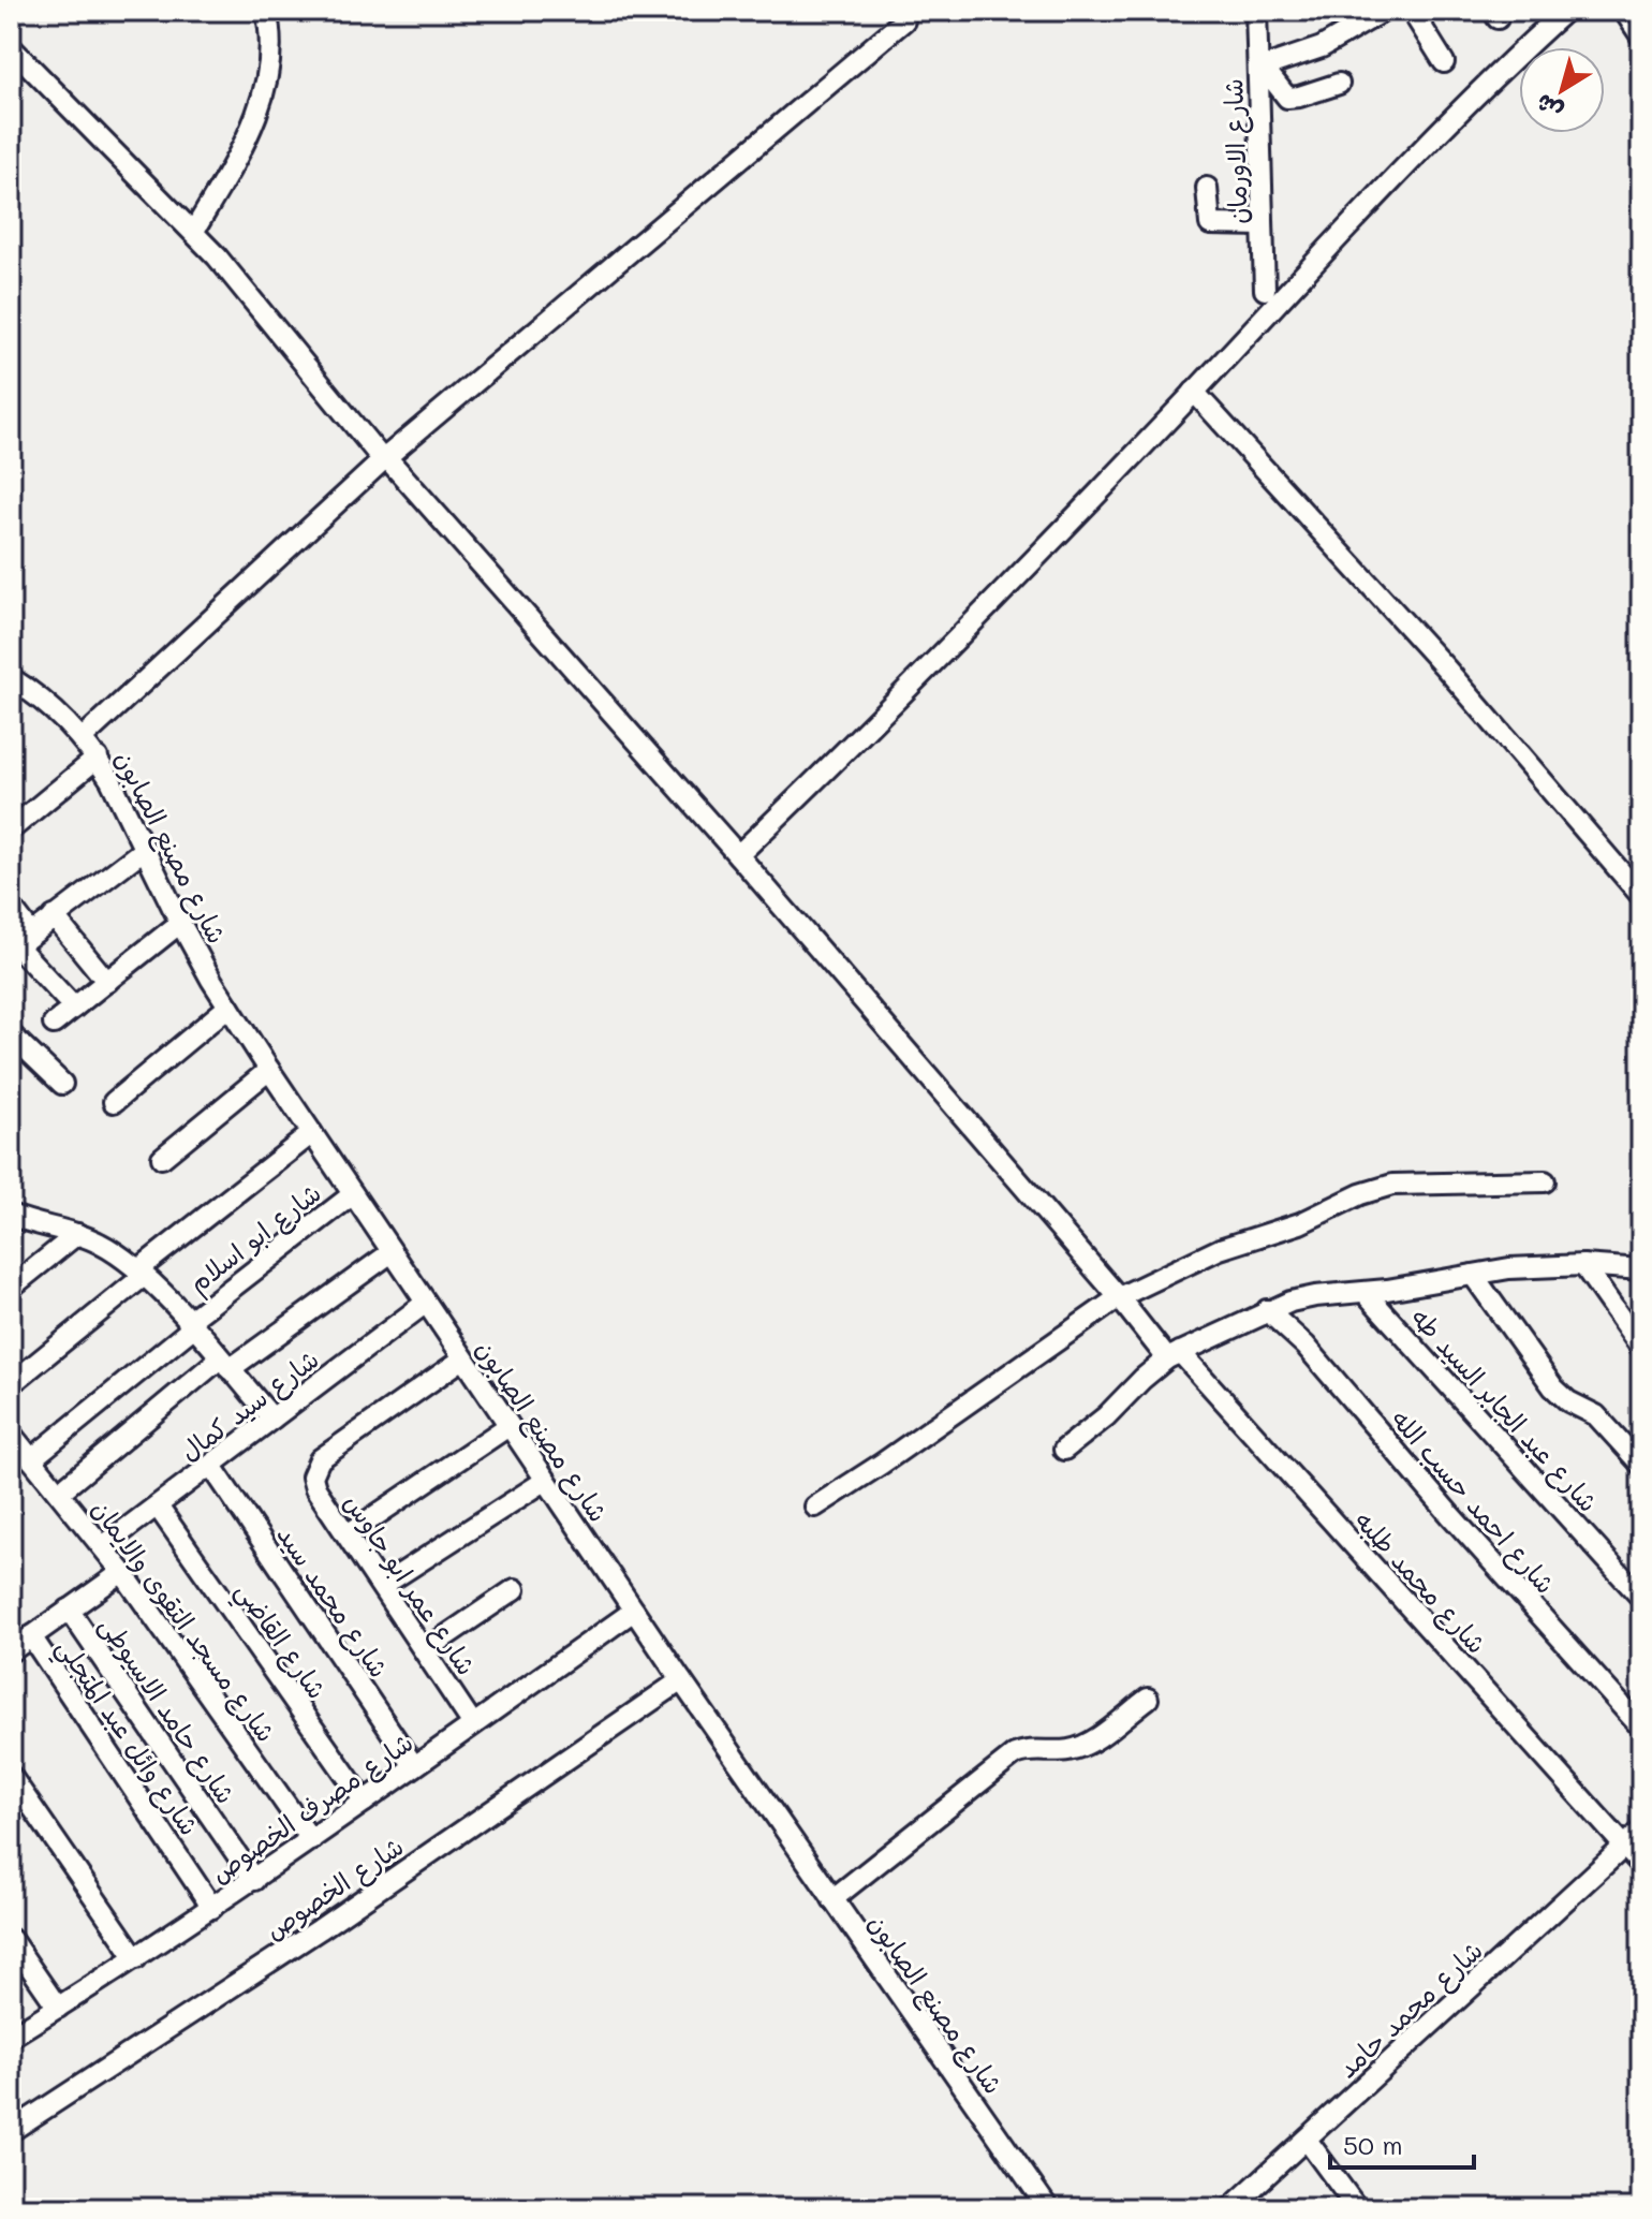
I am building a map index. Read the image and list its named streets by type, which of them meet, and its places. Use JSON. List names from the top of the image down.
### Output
{
  "streets": {
    "street": [
      "شارع الاورمان",
      "شارع مصنع الصابون",
      "شارع ابو اسلام",
      "شارع سيد كمال",
      "شارع عبد الجابر السيد طه",
      "شارع احمد حسب الله",
      "شارع محمد طلبه",
      "شارع عمر ابو جاوس",
      "شارع محمد سيد",
      "شارع مسجد التقوى والايمان",
      "شارع القاضي",
      "شارع حامد الاسيوطى",
      "شارع وائل عبد المتجلي",
      "شارع مصرف الخصوص",
      "شارع الخصوص",
      "شارع محمد حامد"
    ]
  },
  "crossings": [
    ["شارع مصنع الصابون", "شارع ابو اسلام"],
    ["شارع مصنع الصابون", "شارع سيد كمال"],
    ["شارع مصنع الصابون", "شارع عمر ابو جاوس"],
    ["شارع مصنع الصابون", "شارع مصرف الخصوص"],
    ["شارع مصنع الصابون", "شارع الخصوص"],
    ["شارع ابو اسلام", "شارع مسجد التقوى والايمان"],
    ["شارع سيد كمال", "شارع محمد سيد"],
    ["شارع سيد كمال", "شارع مسجد التقوى والايمان"],
    ["شارع سيد كمال", "شارع القاضي"],
    ["شارع محمد طلبه", "شارع محمد حامد"],
    ["شارع عمر ابو جاوس", "شارع مصرف الخصوص"],
    ["شارع محمد سيد", "شارع مصرف الخصوص"],
    ["شارع مسجد التقوى والايمان", "شارع مصرف الخصوص"],
    ["شارع القاضي", "شارع مصرف الخصوص"],
    ["شارع حامد الاسيوطى", "شارع مصرف الخصوص"],
    ["شارع وائل عبد المتجلي", "شارع مصرف الخصوص"]
  ],
  "scale_bar": "50 m",
  "north": "bottom left"
}
